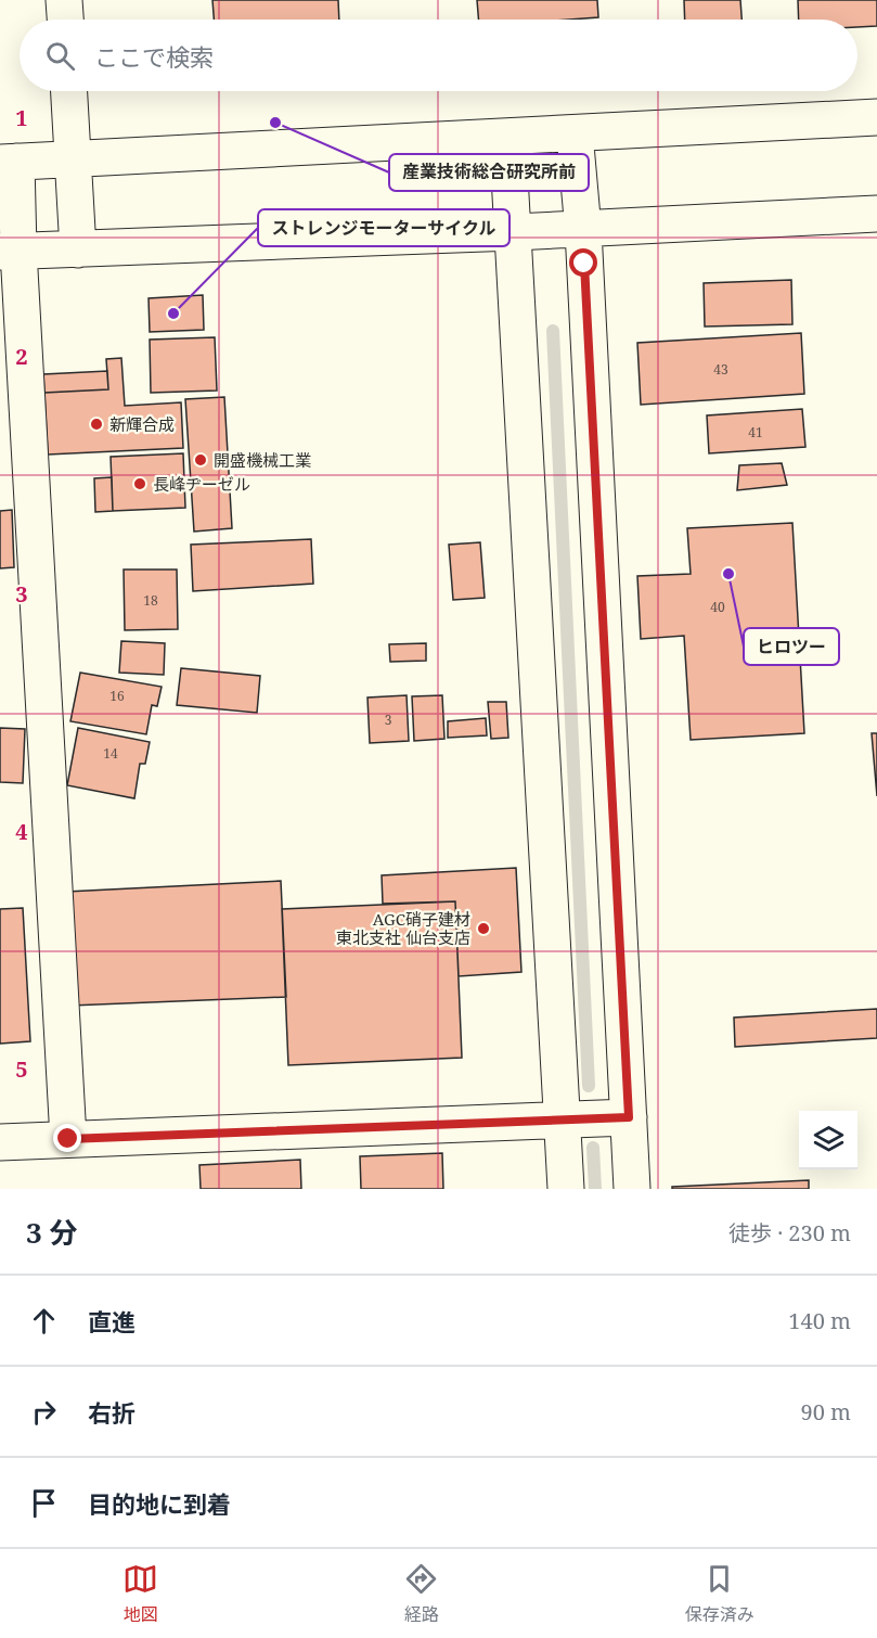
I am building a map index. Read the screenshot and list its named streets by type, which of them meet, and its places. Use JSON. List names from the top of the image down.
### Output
{
  "places": [
    "産業技術総合研究所前",
    "ストレンジモーターサイクル",
    "新輝合成",
    "開盛機械工業",
    "長峰ヂーゼル",
    "ヒロツー",
    "AGC硝子建材 東北支社 仙台支店"
  ],
  "house_numbers": [
    "43",
    "41",
    "18",
    "40",
    "16",
    "3",
    "14"
  ],
  "page": {
    "search": "ここで検索",
    "heading": ["3 分", "徒歩 · 230 m"],
    "list": [
      ["直進", "140 m"],
      ["右折", "90 m"],
      "目的地に到着"
    ],
    "nav": ["地図", "経路", "保存済み"]
  },
  "grid": {
    "rows": [
      "1",
      "2",
      "3",
      "4",
      "5"
    ]
  }
}
